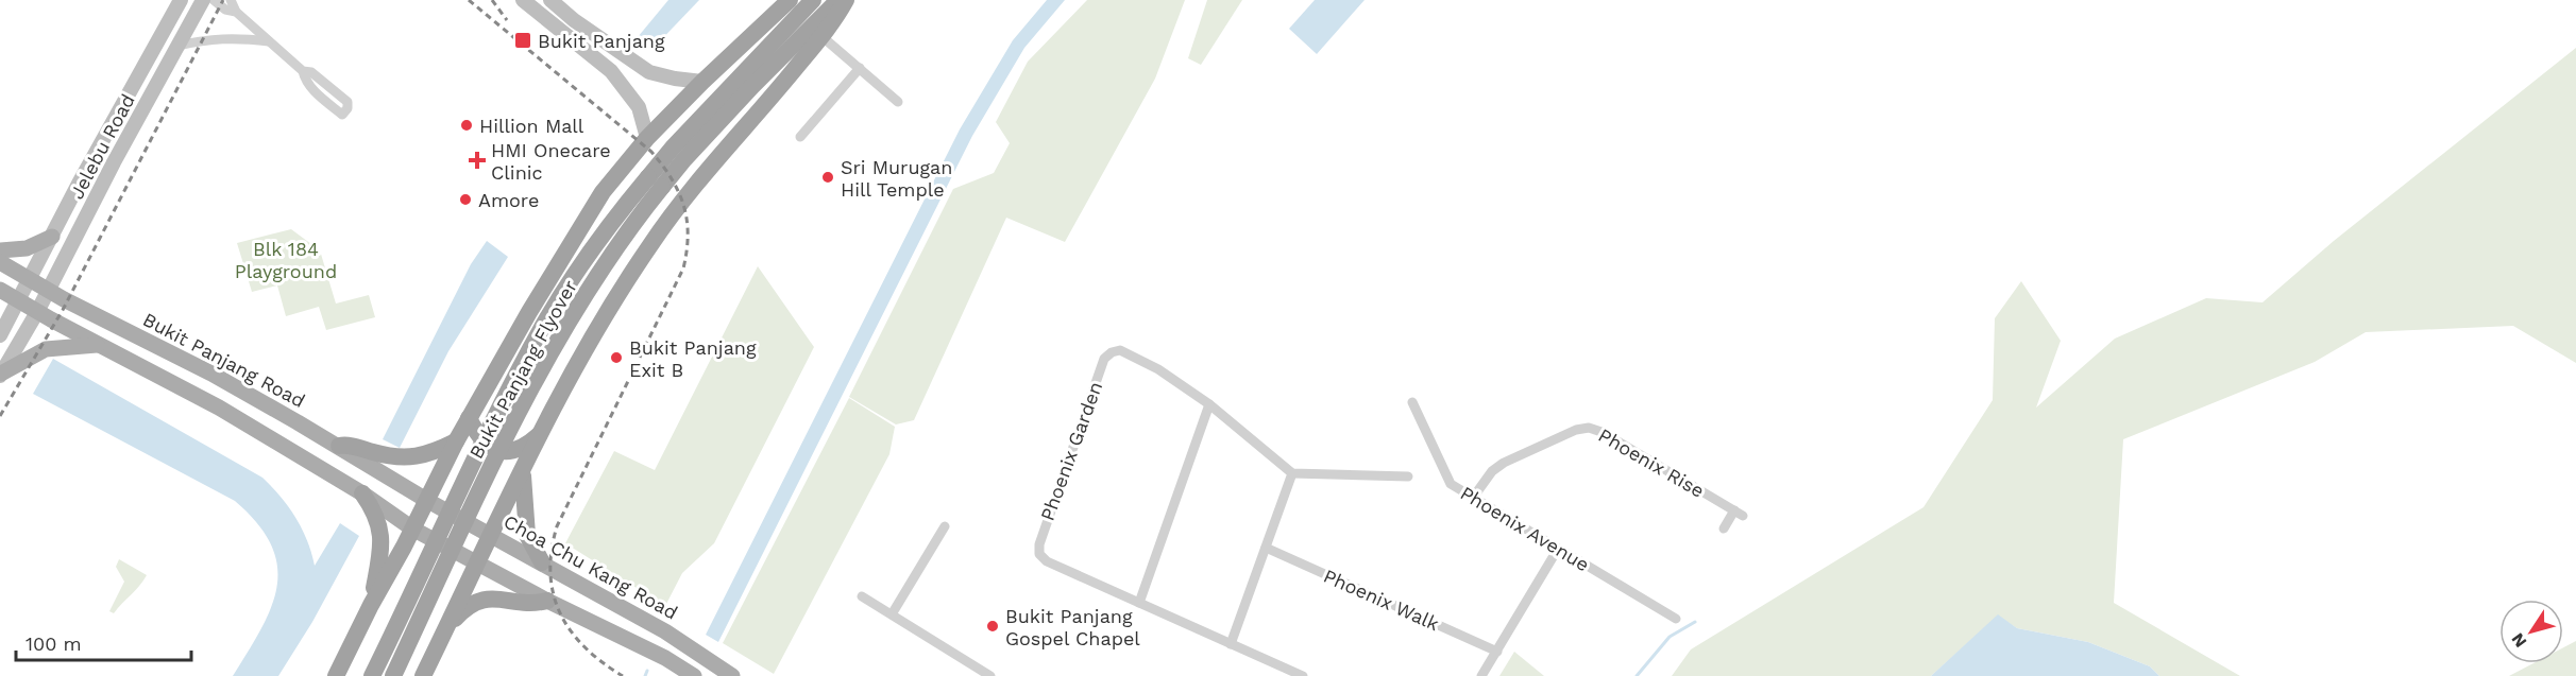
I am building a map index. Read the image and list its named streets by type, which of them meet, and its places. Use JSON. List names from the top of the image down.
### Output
{
  "streets": {
    "highway": ["Bukit Panjang Flyover"],
    "main road": ["Jelebu Road", "Bukit Panjang Road", "Choa Chu Kang Road"],
    "street": [
      "Phoenix Garden",
      "Phoenix Rise",
      "Phoenix Avenue",
      "Phoenix Walk"
    ]
  },
  "crossings": [
    ["Jelebu Road", "Bukit Panjang Road"],
    ["Bukit Panjang Road", "Choa Chu Kang Road"],
    ["Phoenix Rise", "Phoenix Avenue"]
  ],
  "parks": ["Blk 184 Playground"],
  "places": {
    "transit": ["Bukit Panjang"],
    "other": [
      "Hillion Mall",
      "Sri Murugan Hill Temple",
      "Amore",
      "Bukit Panjang Exit B",
      "Bukit Panjang Gospel Chapel"
    ],
    "health": ["HMI Onecare Clinic"]
  },
  "scale_bar": "100 m",
  "north": "bottom left"
}
